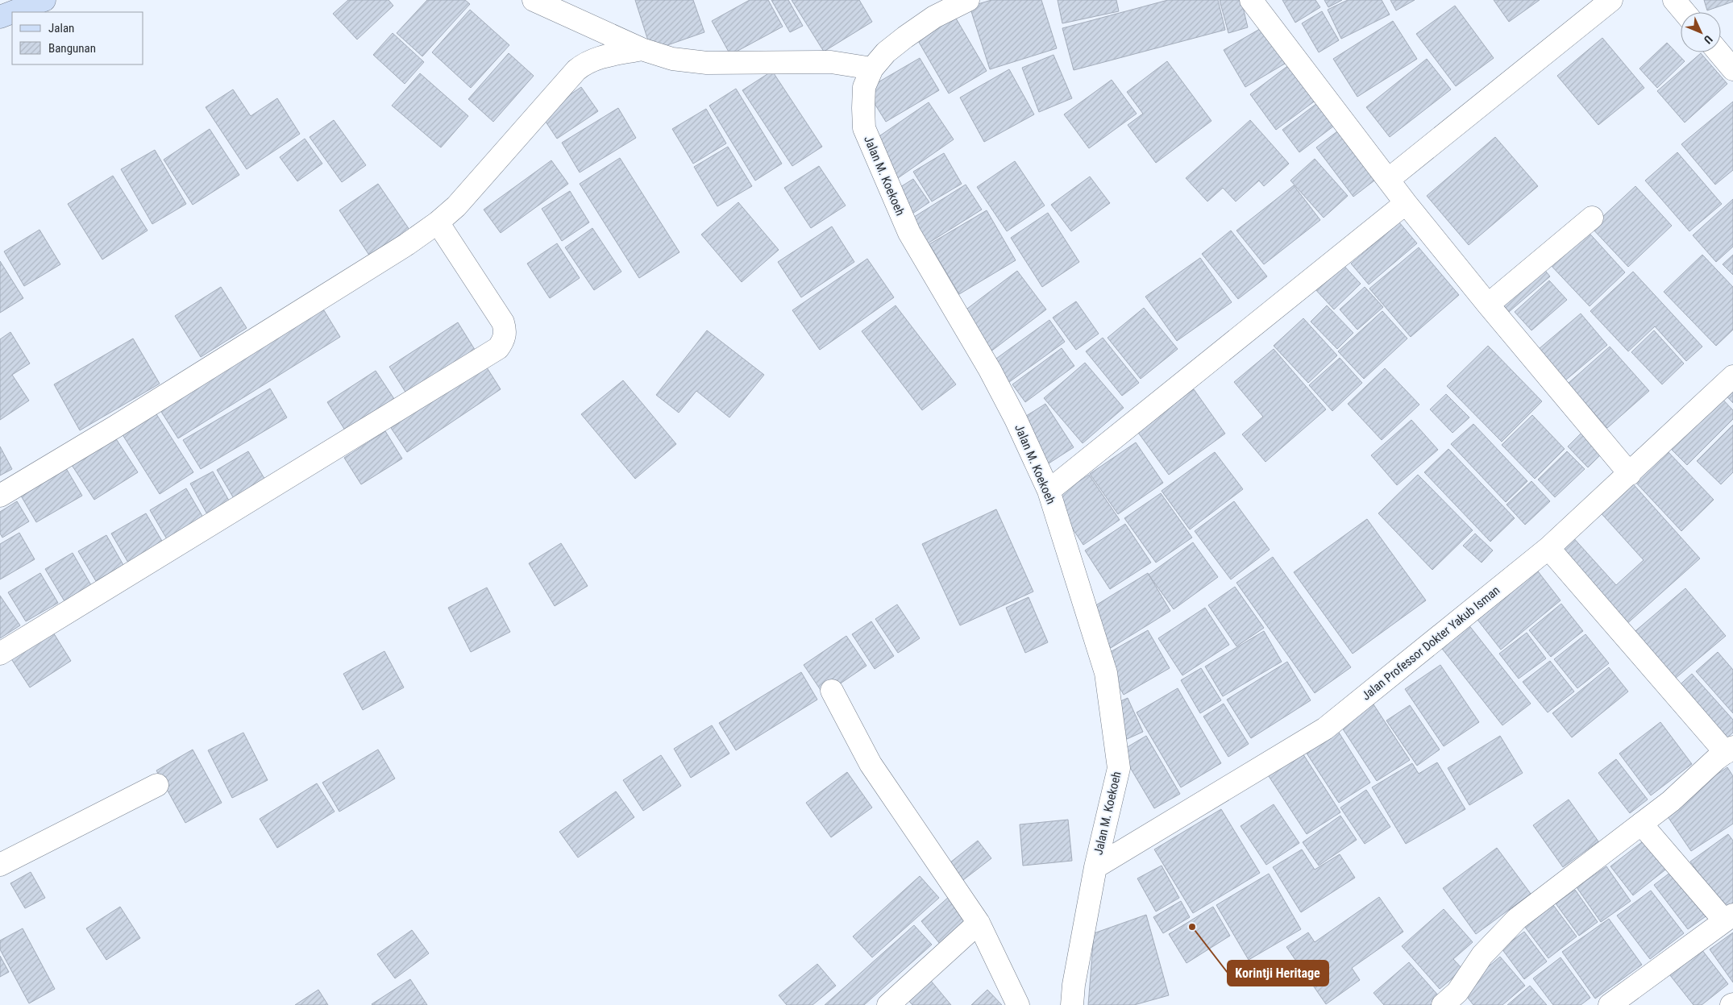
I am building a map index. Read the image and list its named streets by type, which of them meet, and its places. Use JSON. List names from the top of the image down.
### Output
{
  "streets": {
    "street": ["Jalan M. Koekoeh", "Jalan Professor Dokter Yakub Isman"]
  },
  "crossings": [
    ["Jalan M. Koekoeh", "Jalan Professor Dokter Yakub Isman"]
  ],
  "places": ["Korintji Heritage"],
  "legend": ["Jalan", "Bangunan"],
  "north": "bottom right"
}
